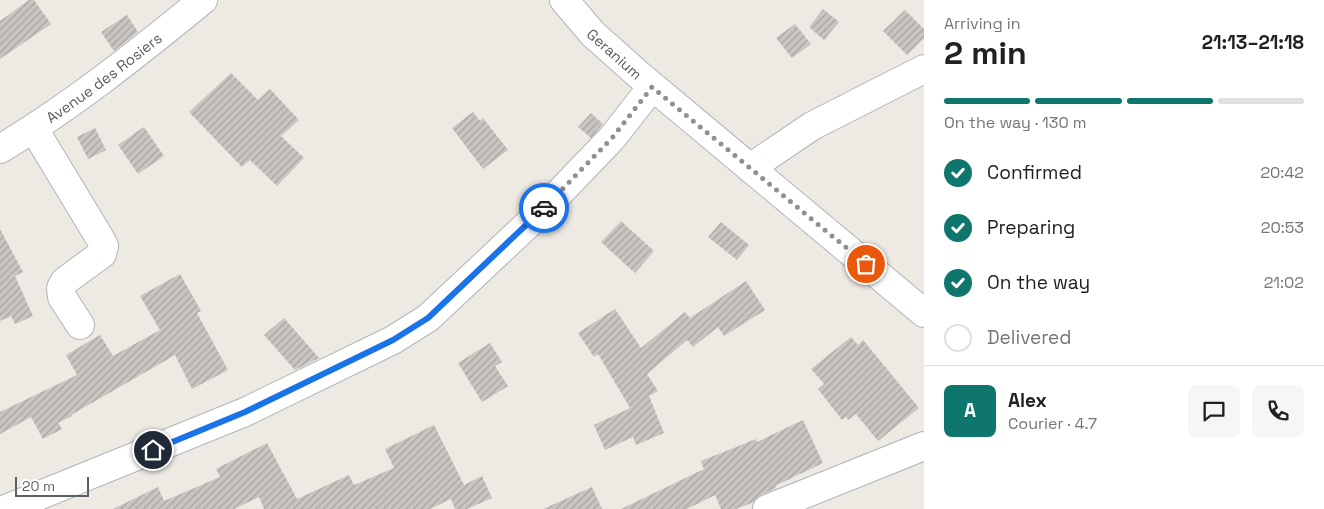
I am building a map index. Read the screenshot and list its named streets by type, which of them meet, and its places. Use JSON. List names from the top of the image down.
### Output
{
  "streets": {
    "street": ["Geranium", "Avenue des Rosiers"]
  },
  "scale_bar": "20 m",
  "page": {
    "heading": ["2 min", "Arriving in", "21:13–21:18"],
    "panel": ["Alex", "Courier · 4.7"],
    "bar": "On the way · 130 m",
    "list": [
      ["Confirmed", "20:42"],
      ["Preparing", "20:53"],
      ["On the way", "21:02"],
      "Delivered"
    ],
    "round": "A",
    "scale": "20 m"
  }
}
